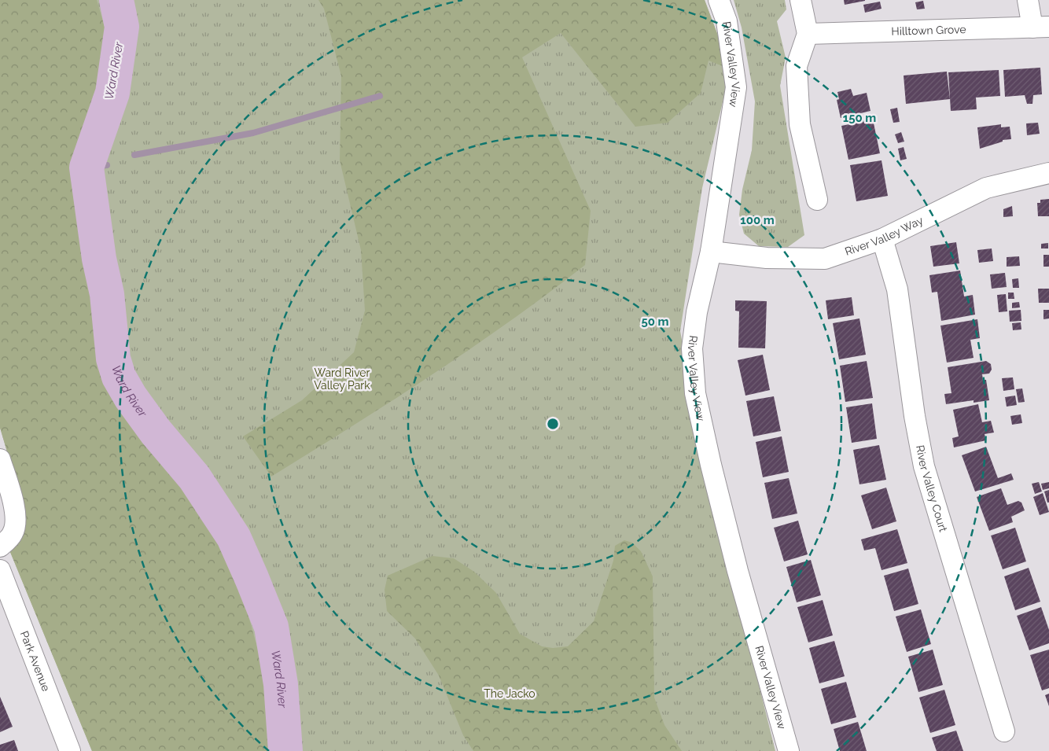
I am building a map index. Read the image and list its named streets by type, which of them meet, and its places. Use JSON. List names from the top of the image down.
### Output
{
  "streets": {
    "street": [
      "Hilltown Grove",
      "River Valley View",
      "River Valley Way",
      "River Valley Court",
      "Park Avenue"
    ]
  },
  "crossings": [
    ["River Valley View", "River Valley Way"],
    ["River Valley Way", "River Valley Court"]
  ],
  "water": ["Ward River"],
  "parks": ["Ward River Valley Park", "The Jacko"],
  "rings": ["150 m", "100 m", "50 m"]
}
